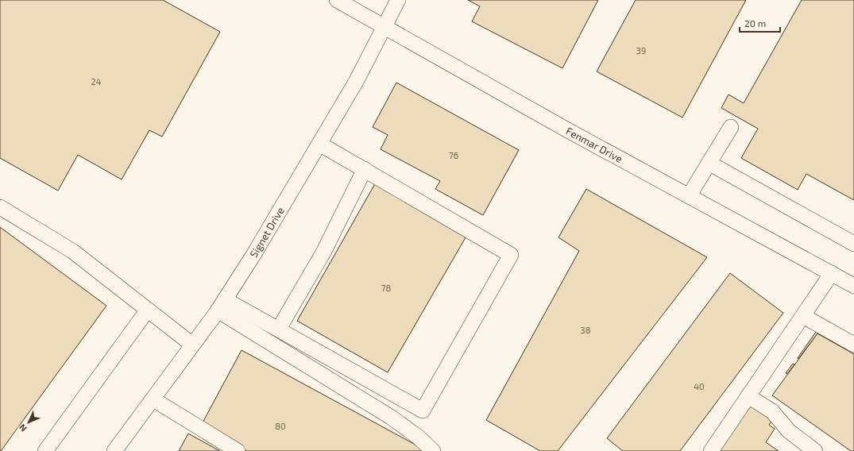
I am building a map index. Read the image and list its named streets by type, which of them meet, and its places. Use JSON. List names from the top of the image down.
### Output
{
  "streets": {
    "street": ["Fenmar Drive", "Signet Drive"]
  },
  "crossings": [
    ["Fenmar Drive", "Signet Drive"]
  ],
  "house_numbers": [
    "39",
    "24",
    "76",
    "78",
    "38",
    "40",
    "80"
  ],
  "scale_bar": "20 m",
  "north": "bottom left"
}
